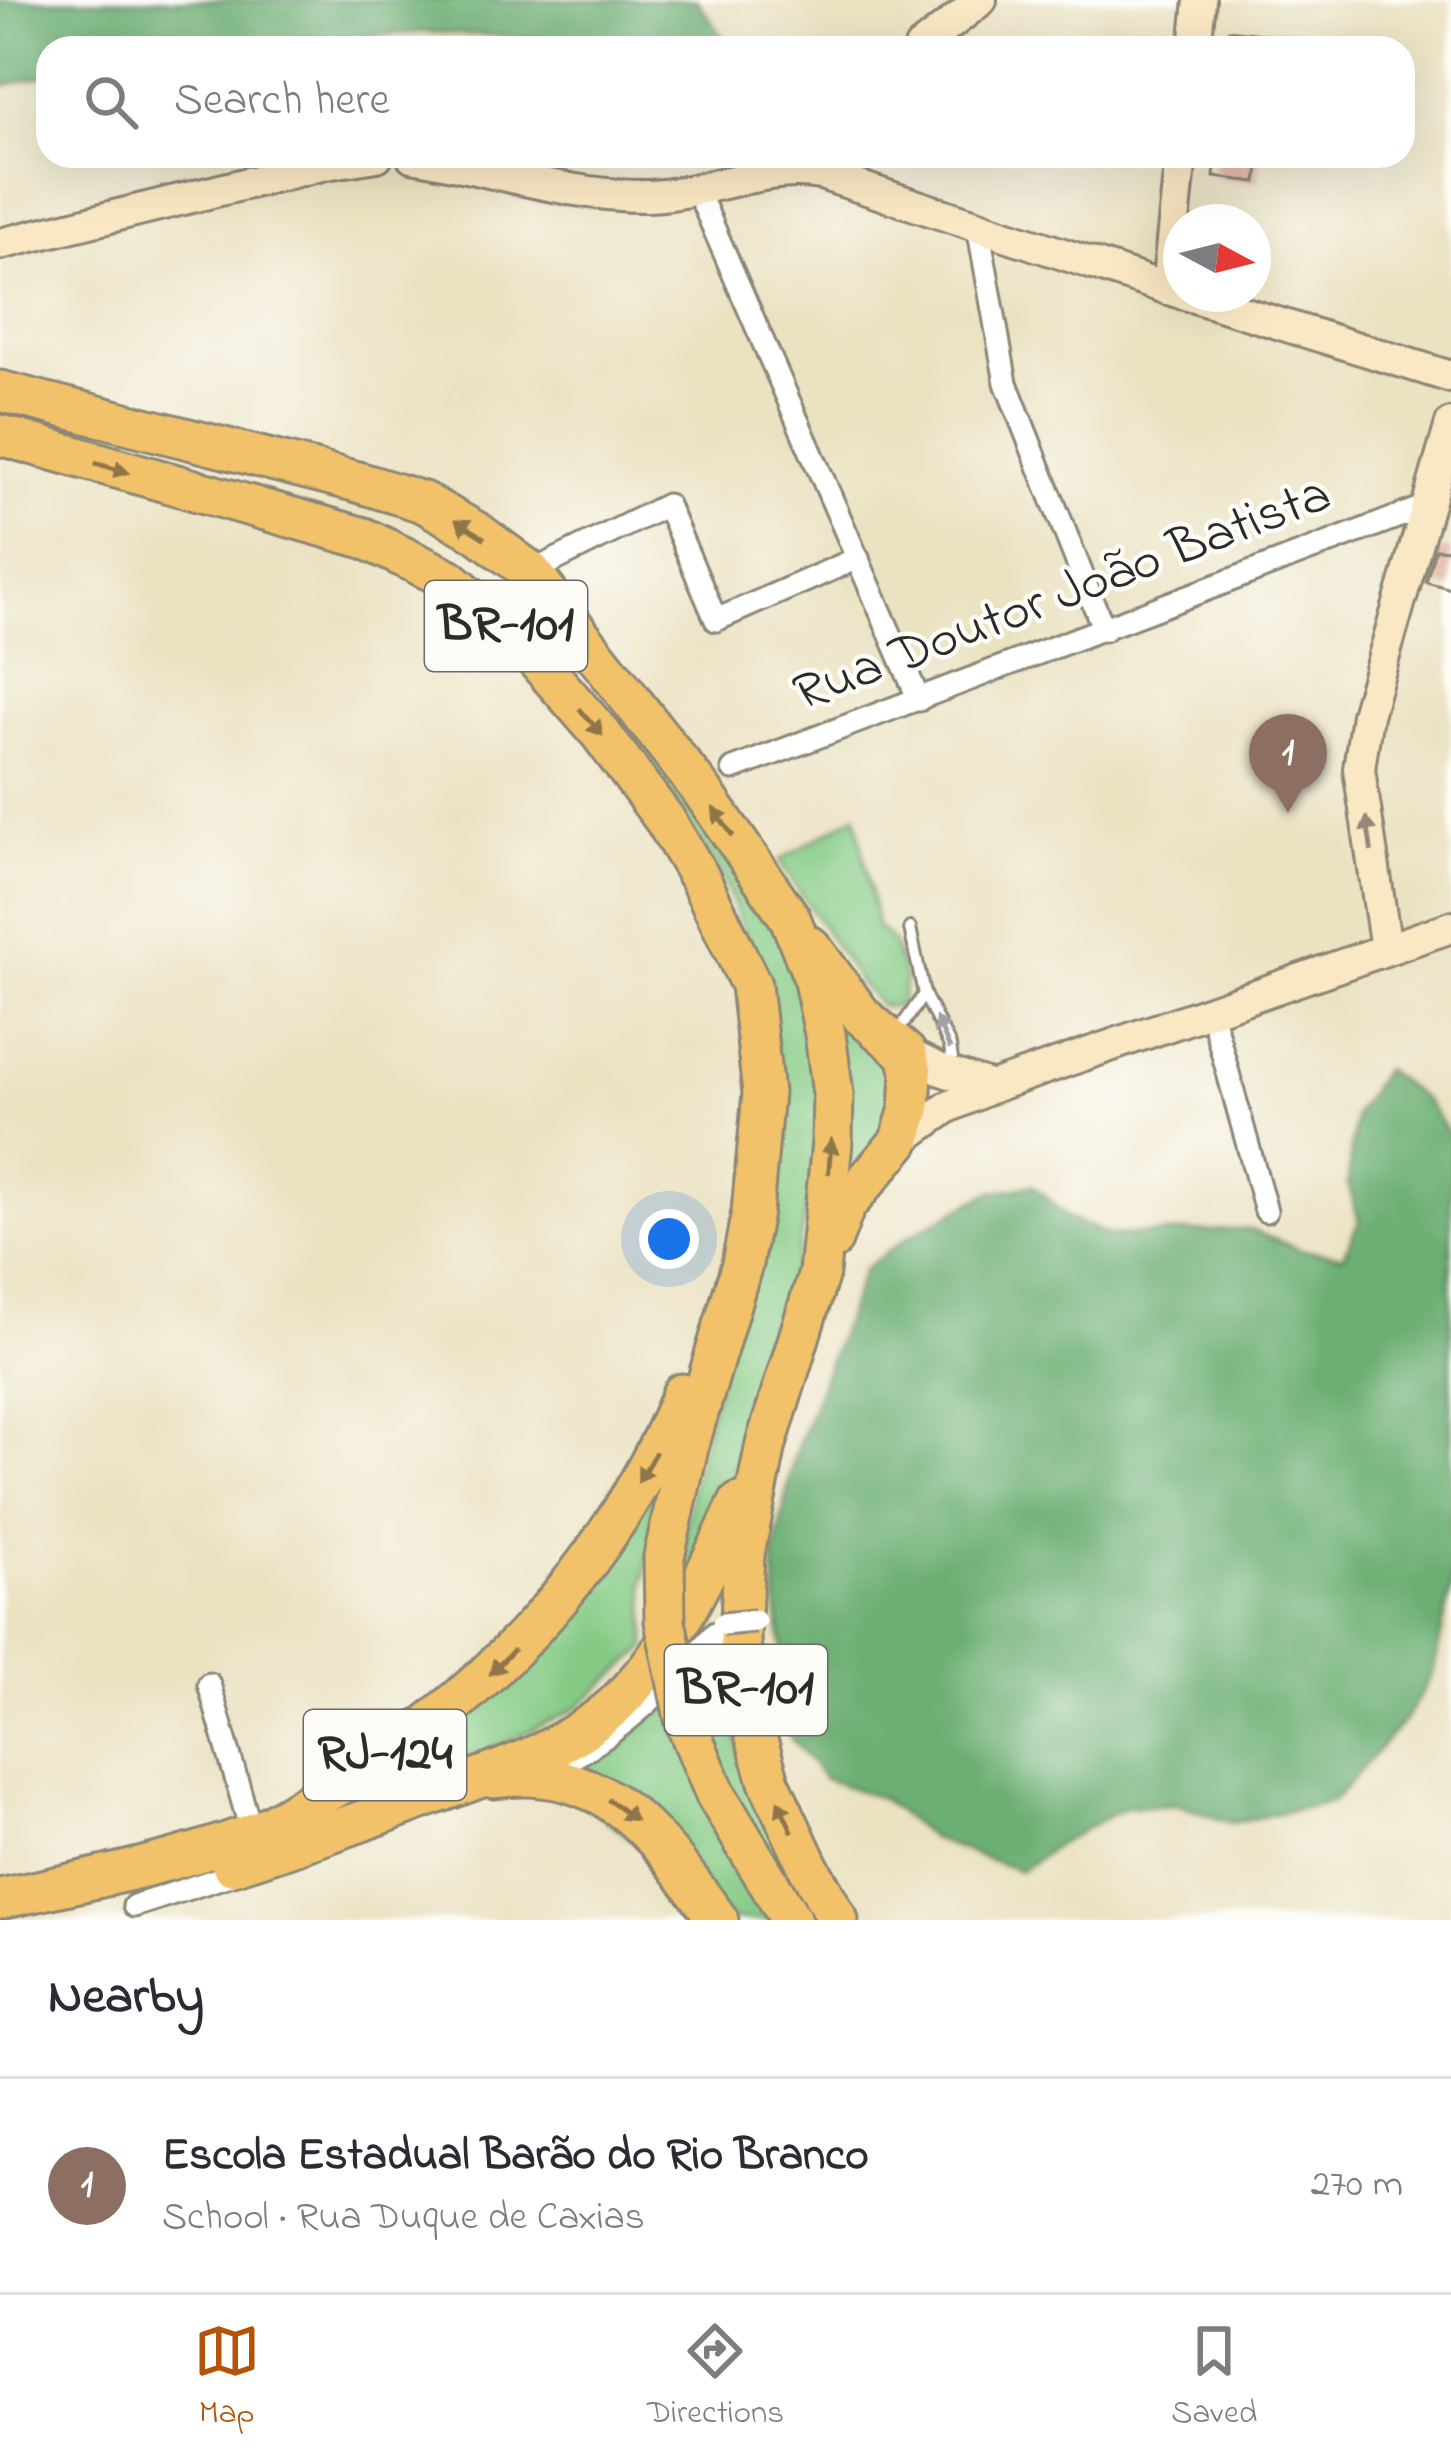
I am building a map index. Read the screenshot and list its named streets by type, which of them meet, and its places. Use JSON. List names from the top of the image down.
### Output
{
  "streets": {
    "highway": ["BR-101", "RJ-124"],
    "street": ["Rua Doutor João Batista"]
  },
  "crossings": [
    ["BR-101", "RJ-124"]
  ],
  "north": "right",
  "page": {
    "search": "Search here",
    "pins": "1",
    "heading": "Nearby",
    "list": [
      {
        "mark": "1",
        "name": "Escola Estadual Barão do Rio Branco",
        "note": "School · Rua Duque de Caxias",
        "value": "270 m"
      }
    ],
    "nav": ["Map", "Directions", "Saved"]
  }
}
